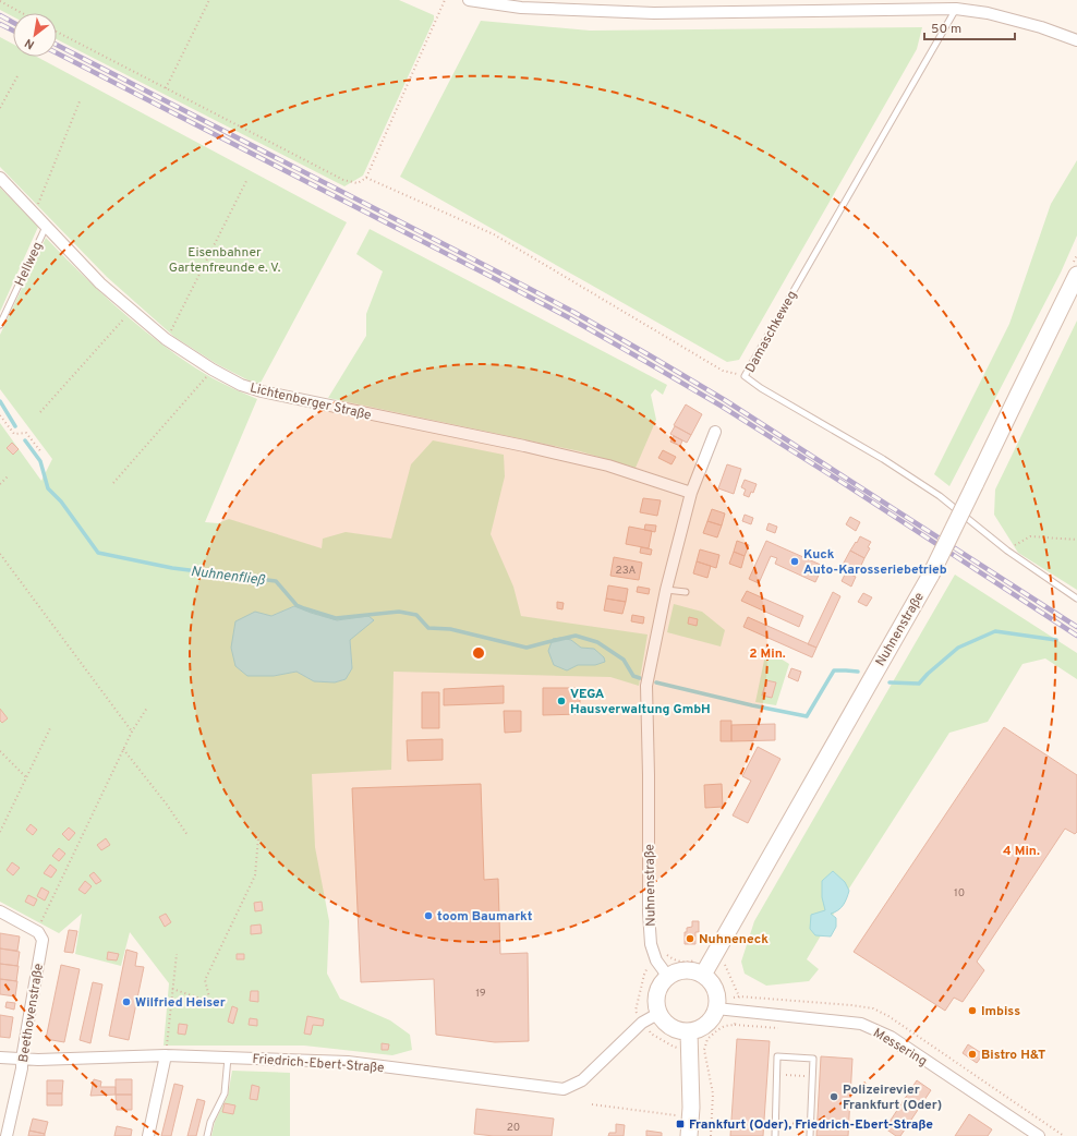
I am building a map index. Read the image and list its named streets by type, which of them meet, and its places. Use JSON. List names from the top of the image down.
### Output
{
  "streets": {
    "main road": ["Nuhnenstraße"],
    "street": [
      "Damaschkeweg",
      "Lichtenberger Straße",
      "Beethovenstraße",
      "Messering",
      "Friedrich-Ebert-Straße"
    ],
    "lane": ["Hellweg"]
  },
  "crossings": [
    ["Hellweg", "Lichtenberger Straße"],
    ["Lichtenberger Straße", "Nuhnenstraße"],
    ["Nuhnenstraße", "Messering"],
    ["Nuhnenstraße", "Friedrich-Ebert-Straße"],
    ["Beethovenstraße", "Friedrich-Ebert-Straße"],
    ["Messering", "Friedrich-Ebert-Straße"]
  ],
  "water": ["Nuhnenfließ"],
  "parks": ["Eisenbahner Gartenfreunde e. V."],
  "places": {
    "other": [
      "Kuck Auto-Karosseriebetrieb",
      "VEGA Hausverwaltung GmbH",
      "toom Baumarkt",
      "Nuhneneck",
      "Wilfried Heiser",
      "Imbiss",
      "Bistro H&T",
      "Polizeirevier Frankfurt (Oder)"
    ],
    "transit": ["Frankfurt (Oder), Friedrich-Ebert-Straße"]
  },
  "house_numbers": [
    "23A",
    "10",
    "19",
    "20"
  ],
  "scale_bar": "50 m",
  "north": "bottom left",
  "rings": ["2 Min.", "4 Min."]
}
